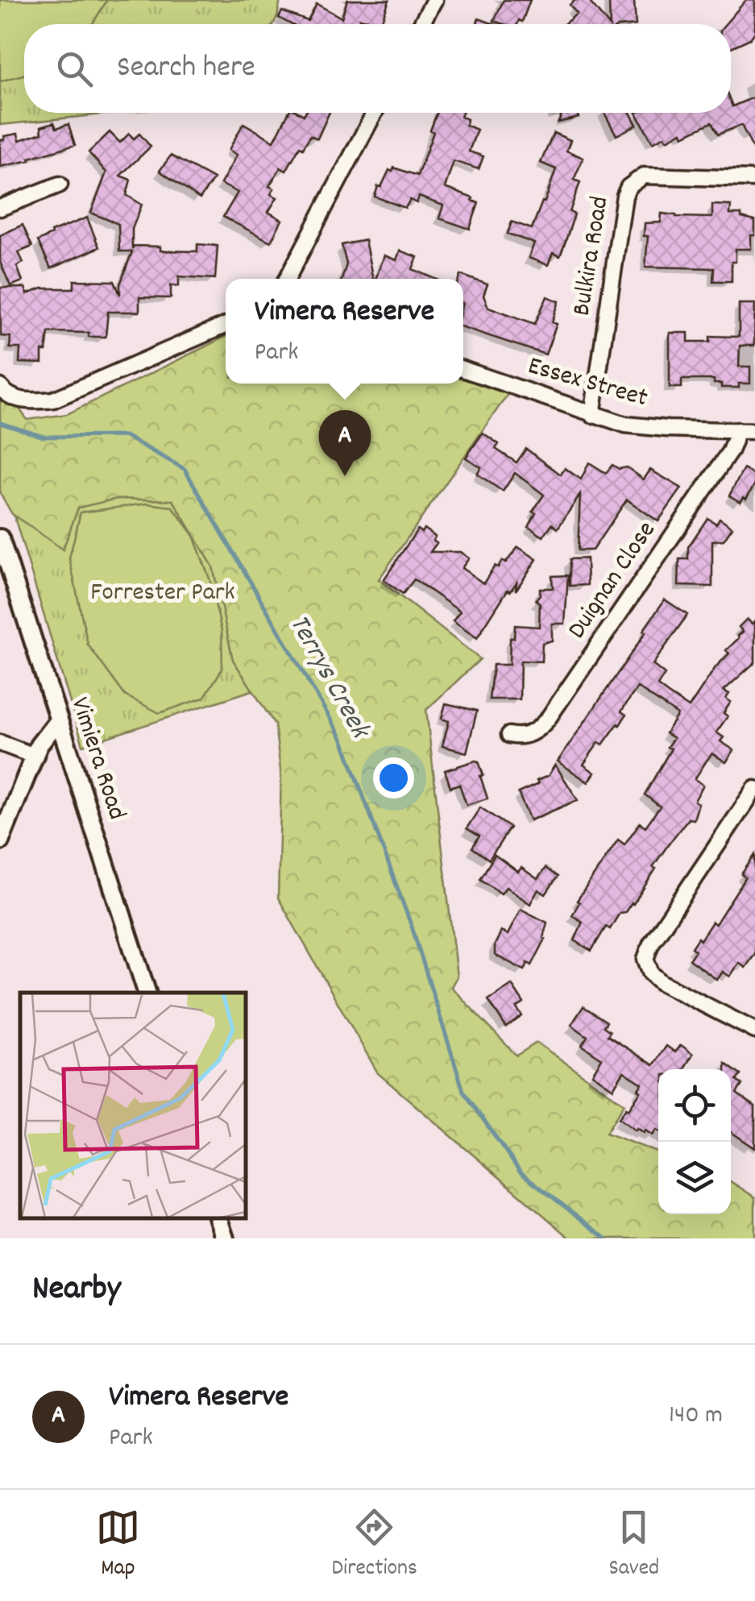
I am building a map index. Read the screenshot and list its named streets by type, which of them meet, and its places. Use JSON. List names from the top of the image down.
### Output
{
  "streets": {
    "street": [
      "Bulkira Road",
      "Essex Street",
      "Duignan Close",
      "Vimiera Road"
    ]
  },
  "crossings": [
    ["Bulkira Road", "Essex Street"],
    ["Essex Street", "Duignan Close"]
  ],
  "water": ["Terrys Creek"],
  "parks": ["Forrester Park"],
  "page": {
    "search": "Search here",
    "popup": ["Vimera Reserve", "Park"],
    "pins": "A",
    "heading": "Nearby",
    "list": [
      {
        "mark": "A",
        "name": "Vimera Reserve",
        "note": "Park",
        "value": "140 m"
      }
    ],
    "nav": ["Map", "Directions", "Saved"]
  }
}
